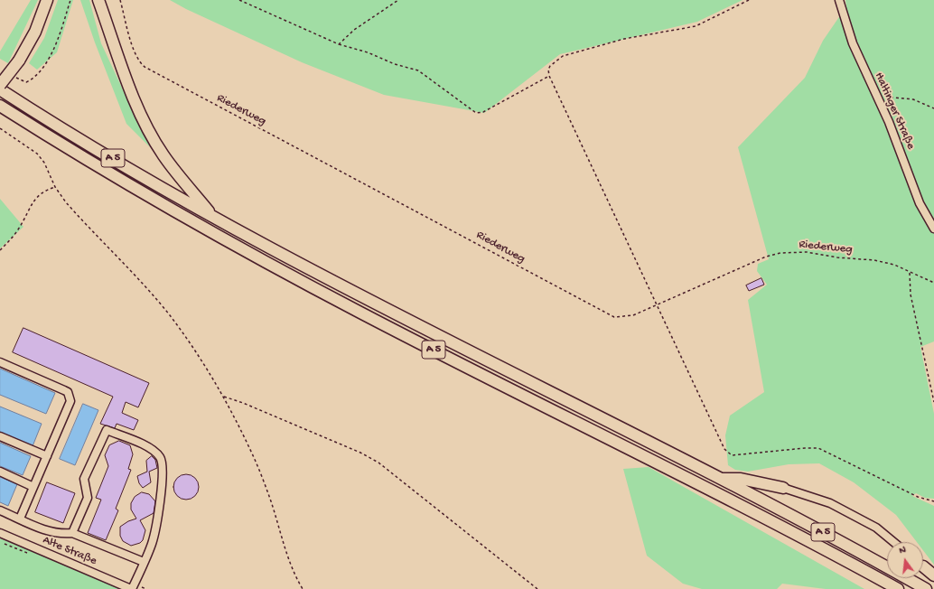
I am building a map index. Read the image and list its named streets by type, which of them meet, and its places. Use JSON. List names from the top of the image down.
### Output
{
  "streets": {
    "highway": ["A 5"],
    "street": ["Haltinger Straße", "Alte Straße"],
    "path": ["Riederweg"]
  },
  "north": "top"
}
